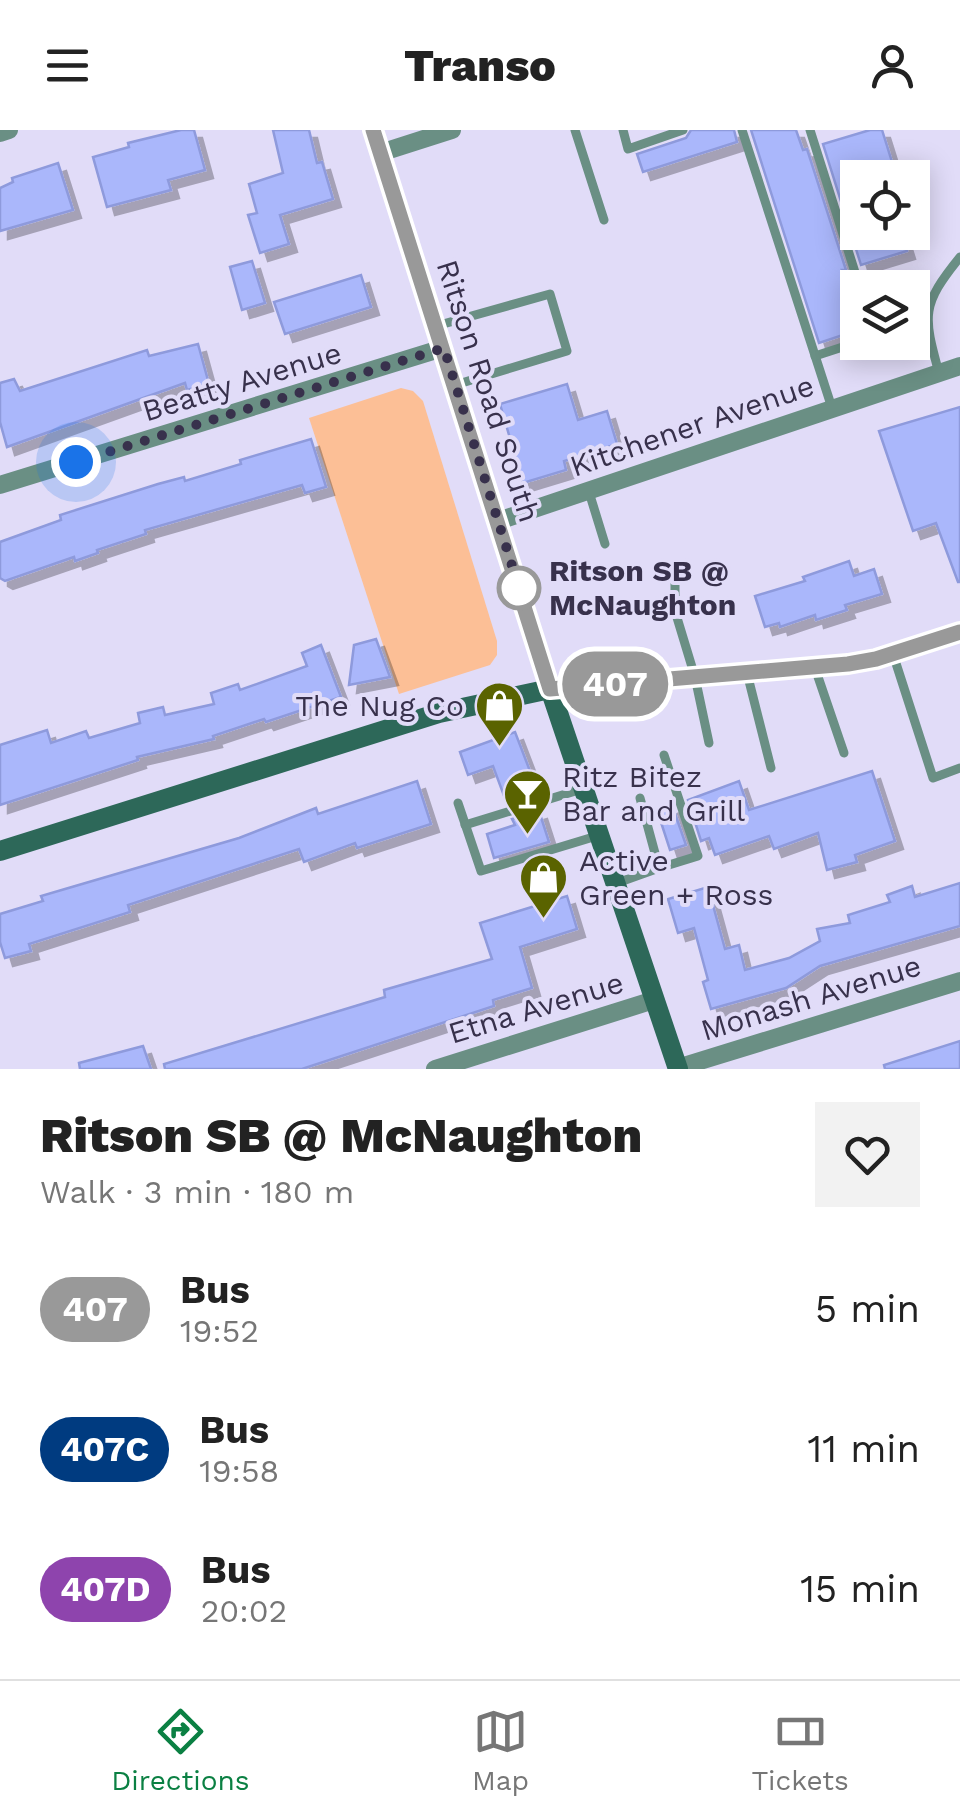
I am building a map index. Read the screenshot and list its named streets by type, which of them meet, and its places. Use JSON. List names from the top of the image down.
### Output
{
  "streets": {
    "main road": ["Ritson Road South"],
    "street": [
      "Beatty Avenue",
      "Kitchener Avenue",
      "Monash Avenue",
      "Etna Avenue"
    ]
  },
  "crossings": [
    ["Beatty Avenue", "Ritson Road South"],
    ["Ritson Road South", "Kitchener Avenue"],
    ["Ritson Road South", "Monash Avenue"],
    ["Ritson Road South", "Etna Avenue"]
  ],
  "places": {
    "other": ["Ritson SB @ McNaughton"],
    "shop": ["The Nug Co", "Active Green + Ross"],
    "bar": ["Ritz Bitez Bar and Grill"]
  },
  "lines": ["bus line 407"],
  "page": {
    "header": "Transo",
    "on_map": "407",
    "heading": ["Ritson SB @ McNaughton", "Walk · 3 min · 180 m"],
    "list": [
      {
        "mark": "407",
        "name": "Bus",
        "note": "19:52",
        "value": "5 min"
      },
      {
        "mark": "407C",
        "name": "Bus",
        "note": "19:58",
        "value": "11 min"
      },
      {
        "mark": "407D",
        "name": "Bus",
        "note": "20:02",
        "value": "15 min"
      }
    ],
    "tabs": ["Directions", "Map", "Tickets"]
  }
}
